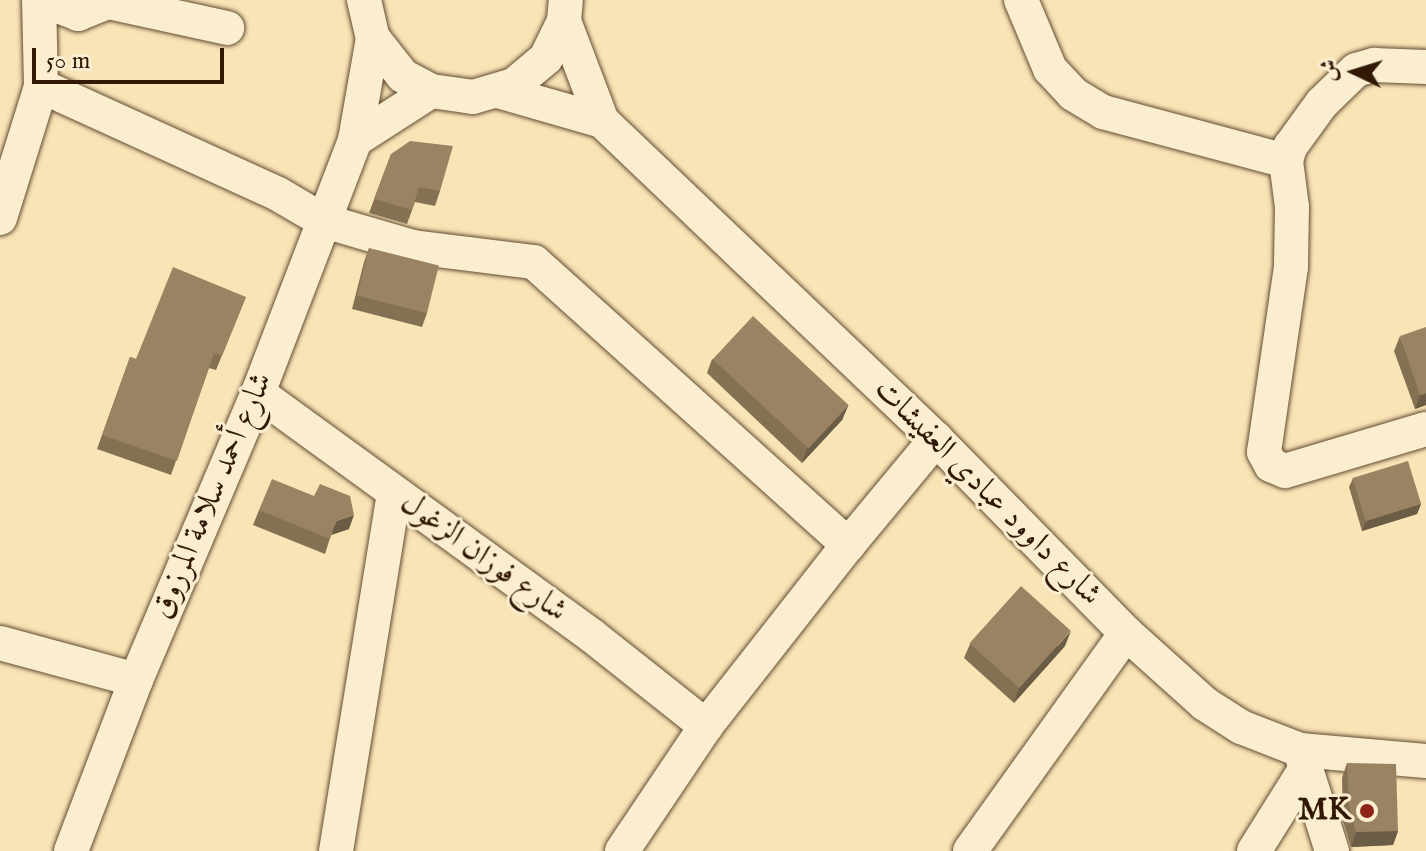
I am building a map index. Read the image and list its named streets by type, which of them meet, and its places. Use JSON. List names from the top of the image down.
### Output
{
  "streets": {
    "street": ["شارع داوود عبادي العفيشات", "شارع أحمد سلامة المرزوق", "شارع فوزان الزغول"]
  },
  "crossings": [
    ["شارع أحمد سلامة المرزوق", "شارع فوزان الزغول"]
  ],
  "places": ["MK"],
  "scale_bar": "50 m",
  "north": "left"
}
